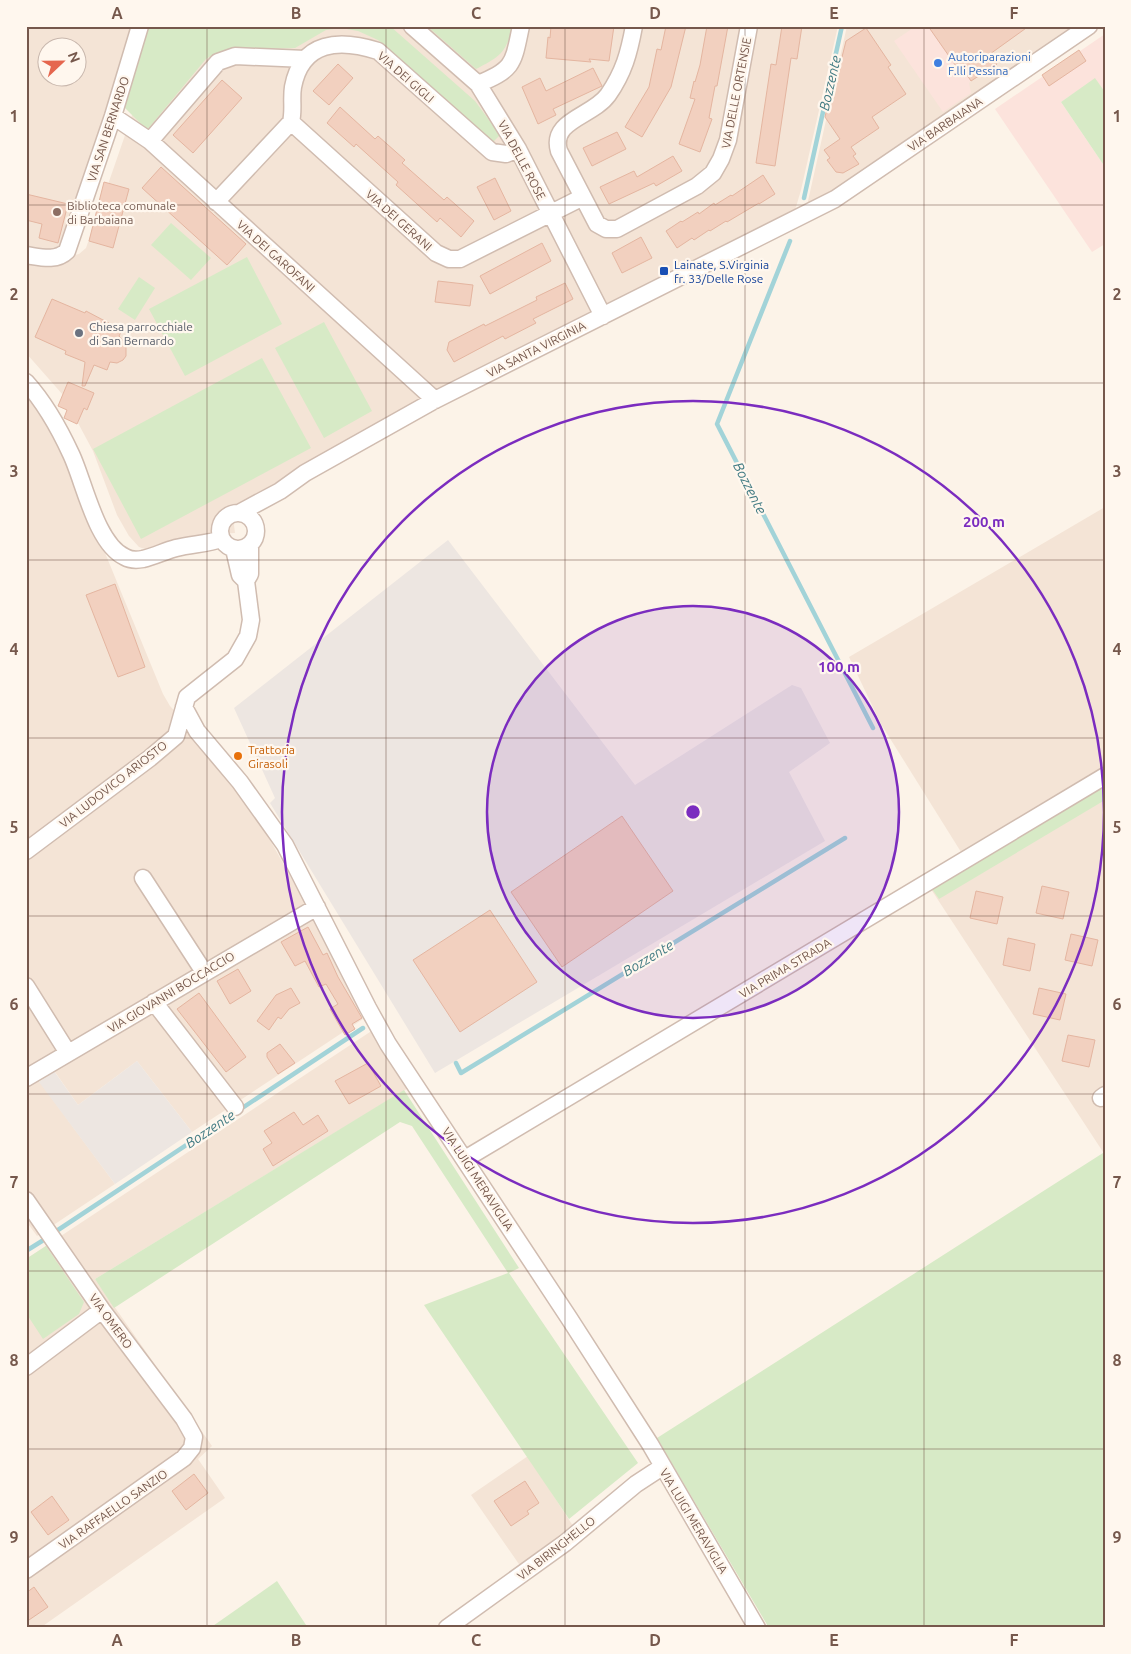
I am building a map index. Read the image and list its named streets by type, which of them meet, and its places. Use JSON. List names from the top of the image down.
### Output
{
  "streets": {
    "street": [
      "VIA DEI GIGLI",
      "VIA DELLE ORTENSIE",
      "VIA BARBAIANA",
      "VIA SAN BERNARDO",
      "VIA DELLE ROSE",
      "VIA DEI GERANI",
      "VIA DEI GAROFANI",
      "VIA SANTA VIRGINIA",
      "VIA LUDOVICO ARIOSTO",
      "VIA PRIMA STRADA",
      "VIA GIOVANNI BOCCACCIO",
      "VIA LUIGI MERAVIGLIA",
      "VIA OMERO",
      "VIA RAFFAELLO SANZIO",
      "VIA BIRINGHELLO"
    ]
  },
  "crossings": [
    ["VIA DEI GIGLI", "VIA DELLE ROSE"],
    ["VIA DELLE ORTENSIE", "VIA DEI GERANI"],
    ["VIA BARBAIANA", "VIA SANTA VIRGINIA"],
    ["VIA SAN BERNARDO", "VIA DEI GAROFANI"],
    ["VIA DELLE ROSE", "VIA DEI GERANI"],
    ["VIA DELLE ROSE", "VIA SANTA VIRGINIA"],
    ["VIA DEI GAROFANI", "VIA SANTA VIRGINIA"],
    ["VIA LUDOVICO ARIOSTO", "VIA LUIGI MERAVIGLIA"],
    ["VIA PRIMA STRADA", "VIA LUIGI MERAVIGLIA"],
    ["VIA GIOVANNI BOCCACCIO", "VIA LUIGI MERAVIGLIA"],
    ["VIA LUIGI MERAVIGLIA", "VIA BIRINGHELLO"],
    ["VIA OMERO", "VIA RAFFAELLO SANZIO"]
  ],
  "water": ["Bozzente"],
  "places": {
    "other": [
      "Autoriparazioni F.lli Pessina",
      "Biblioteca comunale di Barbaiana",
      "Chiesa parrocchiale di San Bernardo",
      "Trattoria Girasoli"
    ],
    "transit": ["Lainate, S.Virginia fr. 33/Delle Rose"]
  },
  "north": "right",
  "grid": {
    "columns": [
      "A",
      "B",
      "C",
      "D",
      "E",
      "F"
    ],
    "rows": [
      "1",
      "2",
      "3",
      "4",
      "5",
      "6",
      "7",
      "8",
      "9"
    ]
  },
  "rings": ["200 m", "100 m"]
}
